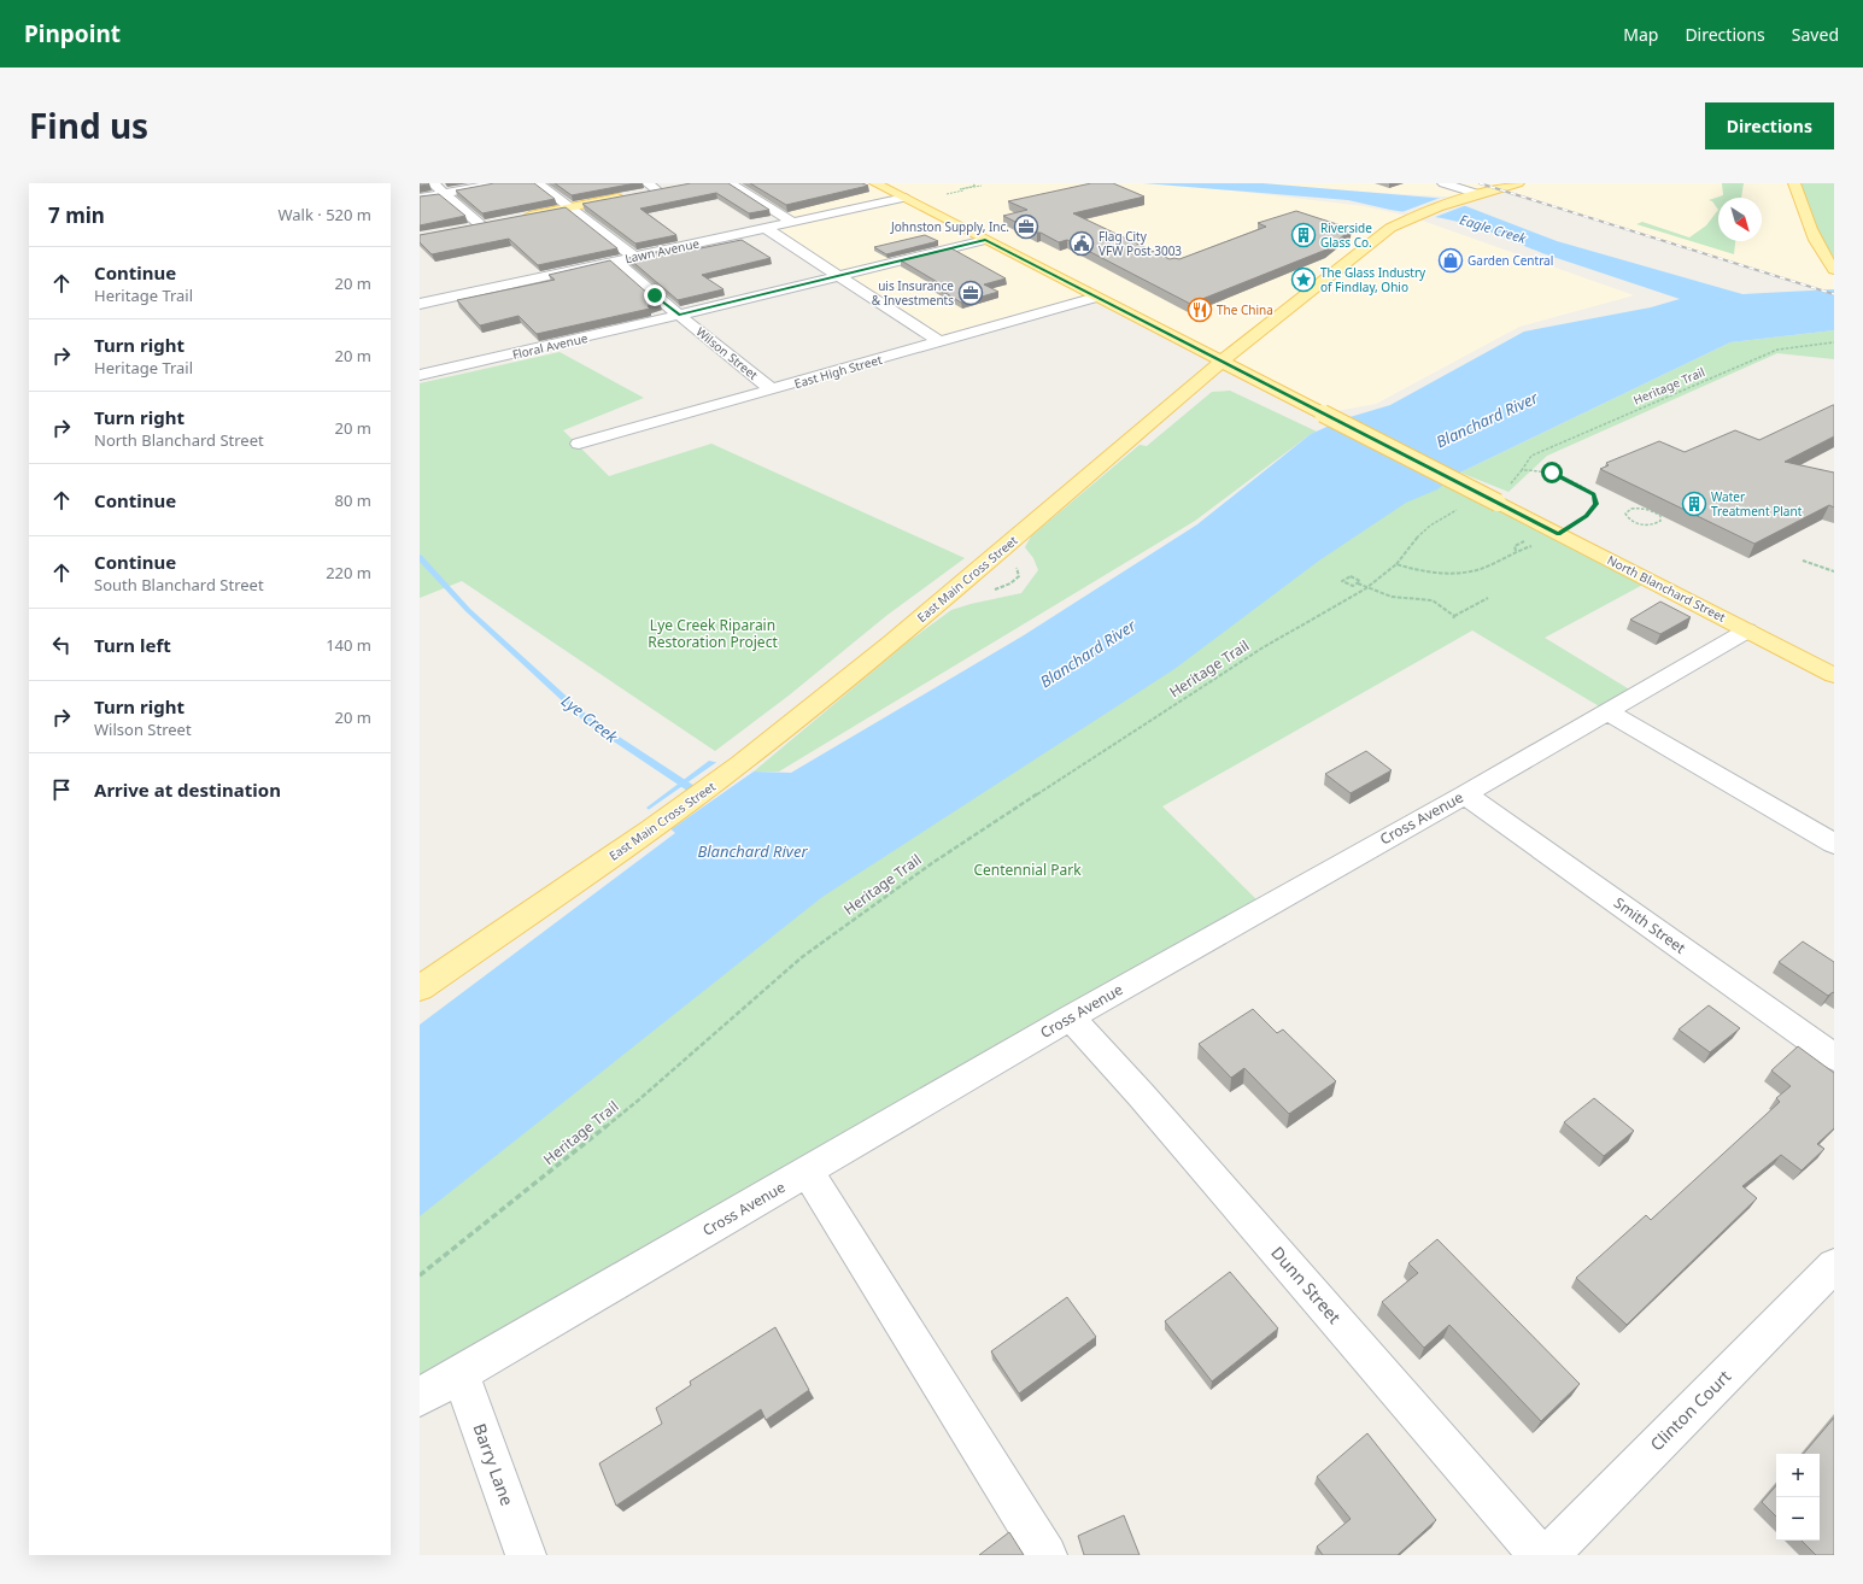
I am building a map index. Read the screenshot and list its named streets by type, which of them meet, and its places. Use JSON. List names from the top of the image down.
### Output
{
  "streets": {
    "main road": ["East Main Cross Street", "North Blanchard Street"],
    "street": [
      "Lawn Avenue",
      "Floral Avenue",
      "Wilson Street",
      "East High Street",
      "Cross Avenue",
      "Smith Street",
      "Dunn Street",
      "Clinton Court",
      "Barry Lane"
    ],
    "path": ["Heritage Trail"]
  },
  "crossings": [
    ["Lawn Avenue", "Wilson Street"],
    ["Lawn Avenue", "North Blanchard Street"],
    ["Floral Avenue", "Wilson Street"],
    ["Floral Avenue", "North Blanchard Street"],
    ["Wilson Street", "East High Street"],
    ["East High Street", "North Blanchard Street"],
    ["East Main Cross Street", "North Blanchard Street"],
    ["North Blanchard Street", "Cross Avenue"],
    ["Cross Avenue", "Smith Street"],
    ["Cross Avenue", "Dunn Street"],
    ["Cross Avenue", "Barry Lane"]
  ],
  "water": ["Eagle Creek", "Blanchard River", "Lye Creek"],
  "parks": ["Lye Creek Riparain Restoration Project", "Centennial Park"],
  "places": {
    "office": ["Johnston Supply, Inc.", "uis Insurance & Investments"],
    "building": ["Riverside Glass Co.", "Water Treatment Plant"],
    "public building": ["Flag City VFW Post 3003"],
    "shop": ["Garden Central"],
    "place": ["The Glass Industry of Findlay, Ohio"],
    "restaurant": ["The China"]
  },
  "north": "bottom right",
  "page": {
    "header": "Pinpoint",
    "nav": ["Map", "Directions", "Saved"],
    "title": "Find us",
    "buttons": "Directions",
    "heading": ["7 min", "Walk · 520 m"],
    "list": [
      ["Continue", "Heritage Trail", "20 m"],
      ["Turn right", "Heritage Trail", "20 m"],
      ["Turn right", "North Blanchard Street", "20 m"],
      ["Continue", "80 m"],
      ["Continue", "South Blanchard Street", "220 m"],
      ["Turn left", "140 m"],
      ["Turn right", "Wilson Street", "20 m"],
      "Arrive at destination"
    ],
    "map_buttons": ["+", "−"]
  }
}
